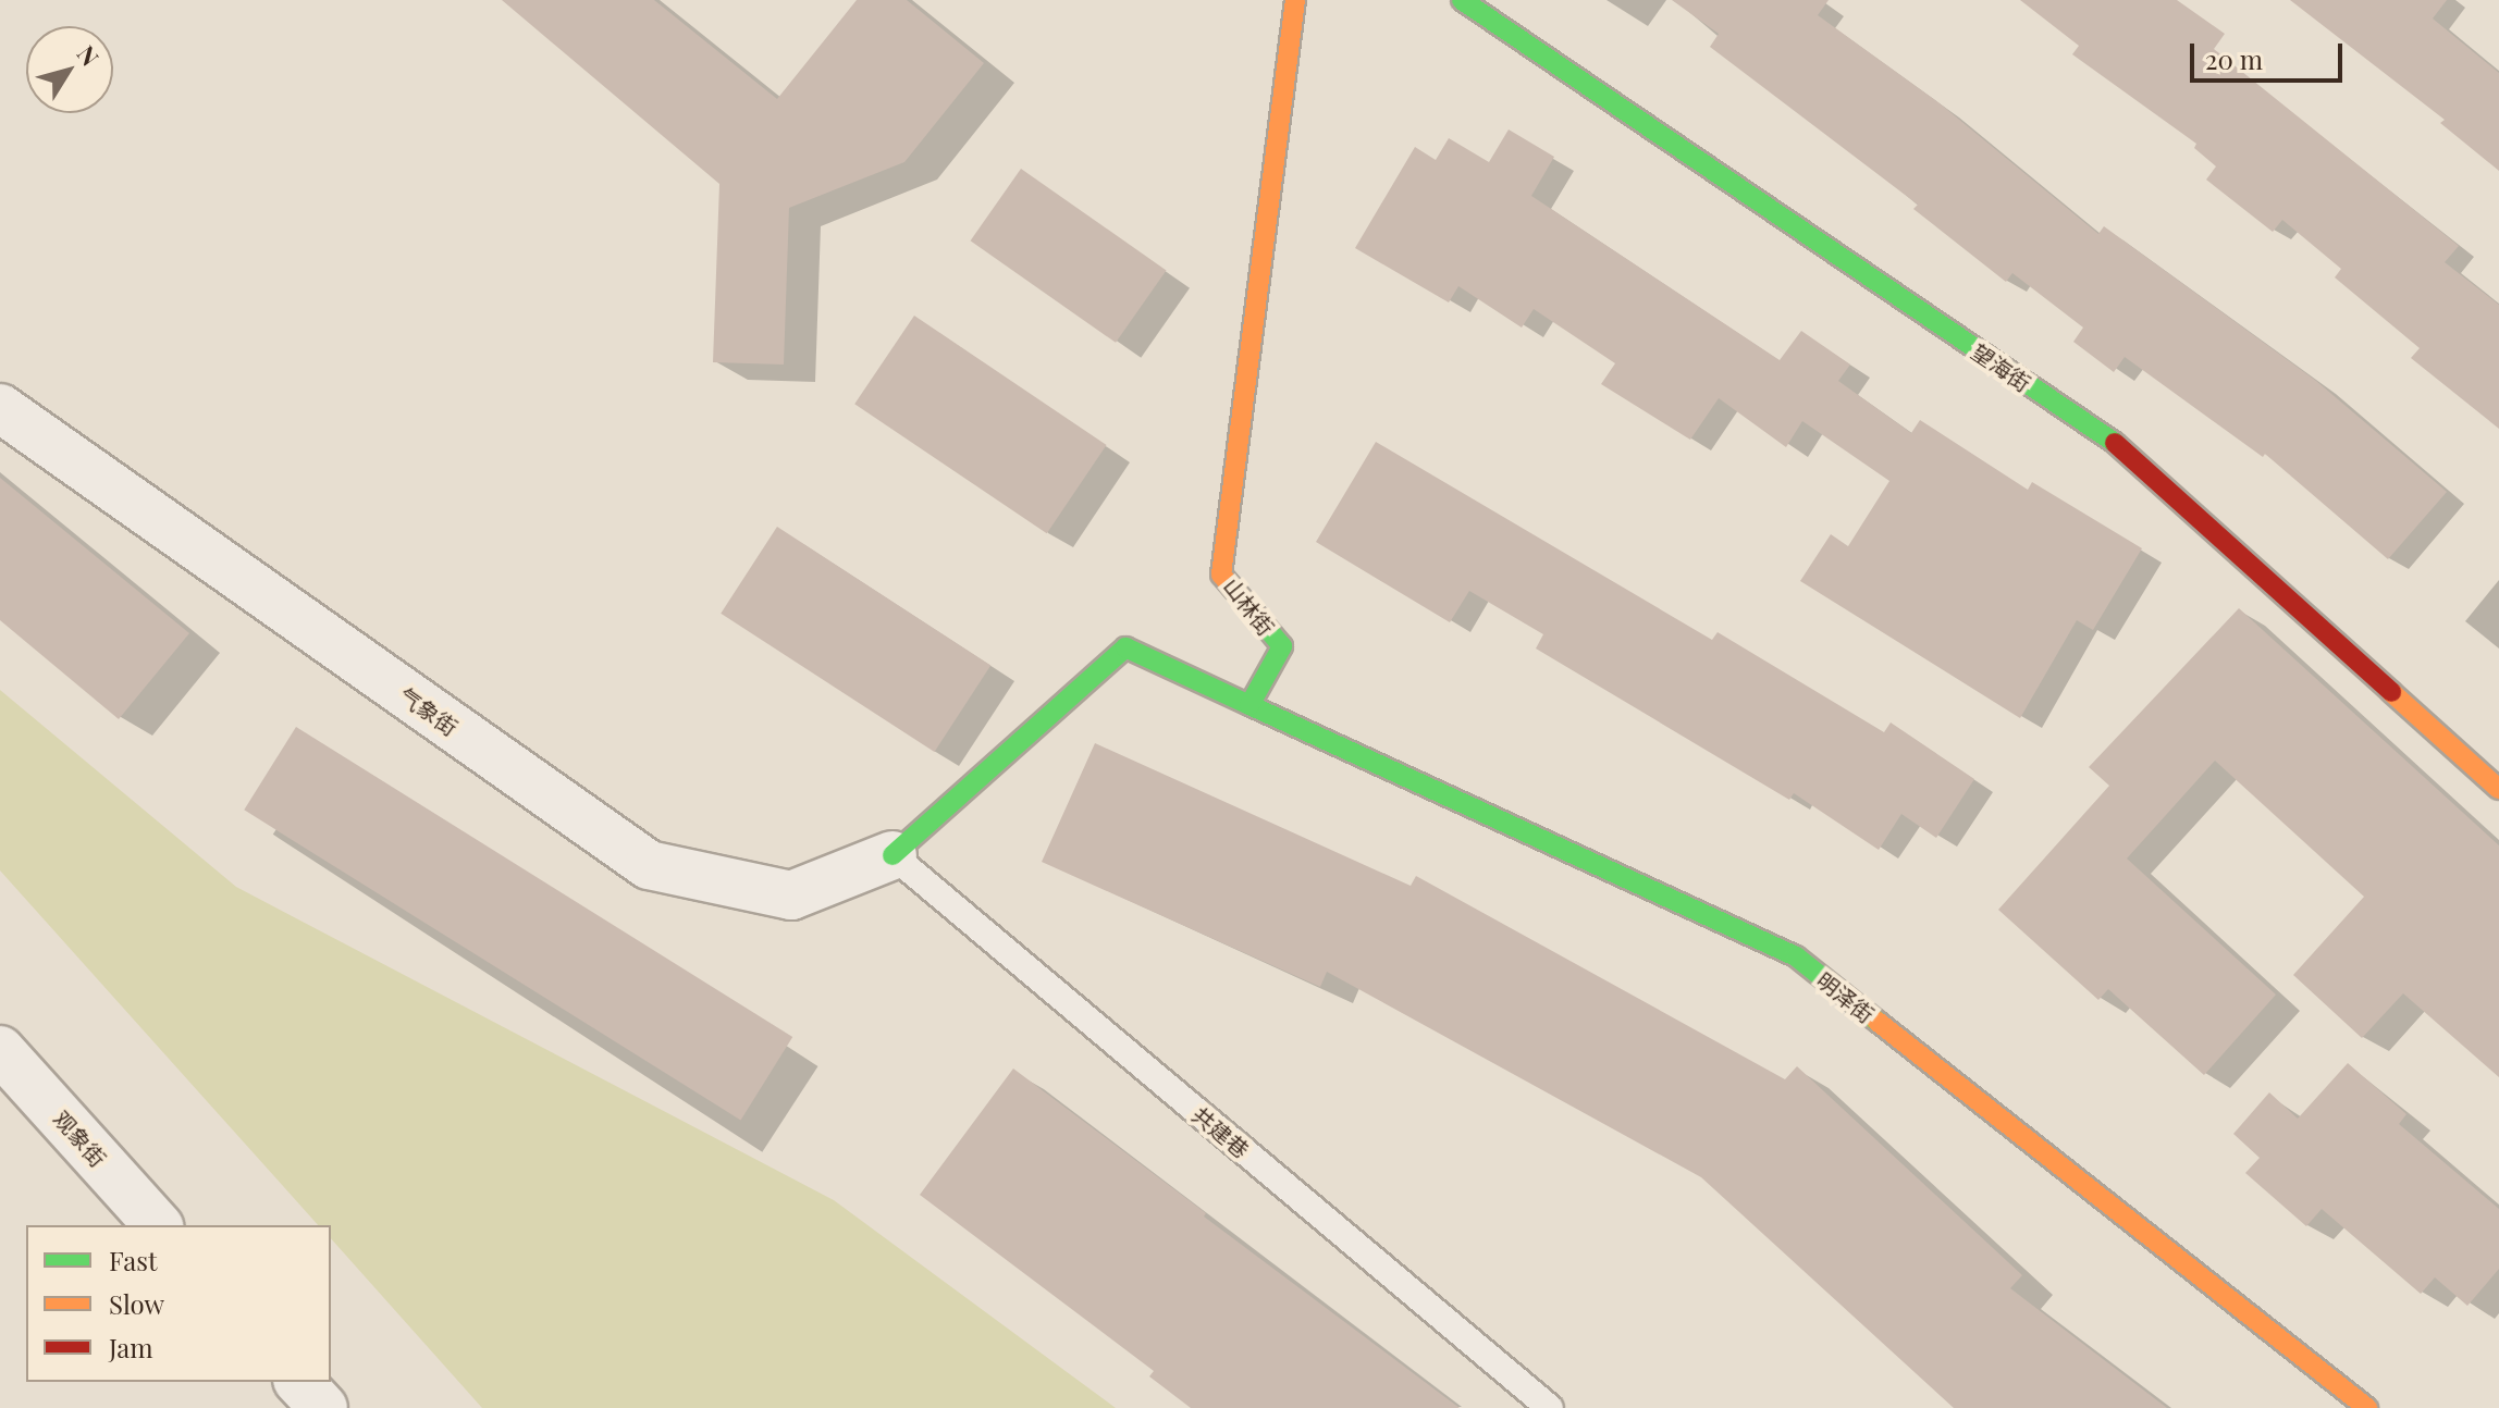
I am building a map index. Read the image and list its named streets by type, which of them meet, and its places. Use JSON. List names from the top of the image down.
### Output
{
  "streets": {
    "street": [
      "望海街",
      "山林街",
      "气象街",
      "明泽街",
      "观象街"
    ],
    "lane": ["共建巷"]
  },
  "crossings": [
    ["山林街", "明泽街"],
    ["气象街", "共建巷"]
  ],
  "legend": ["Fast", "Slow", "Jam"],
  "scale_bar": "20 m",
  "north": "top right"
}
